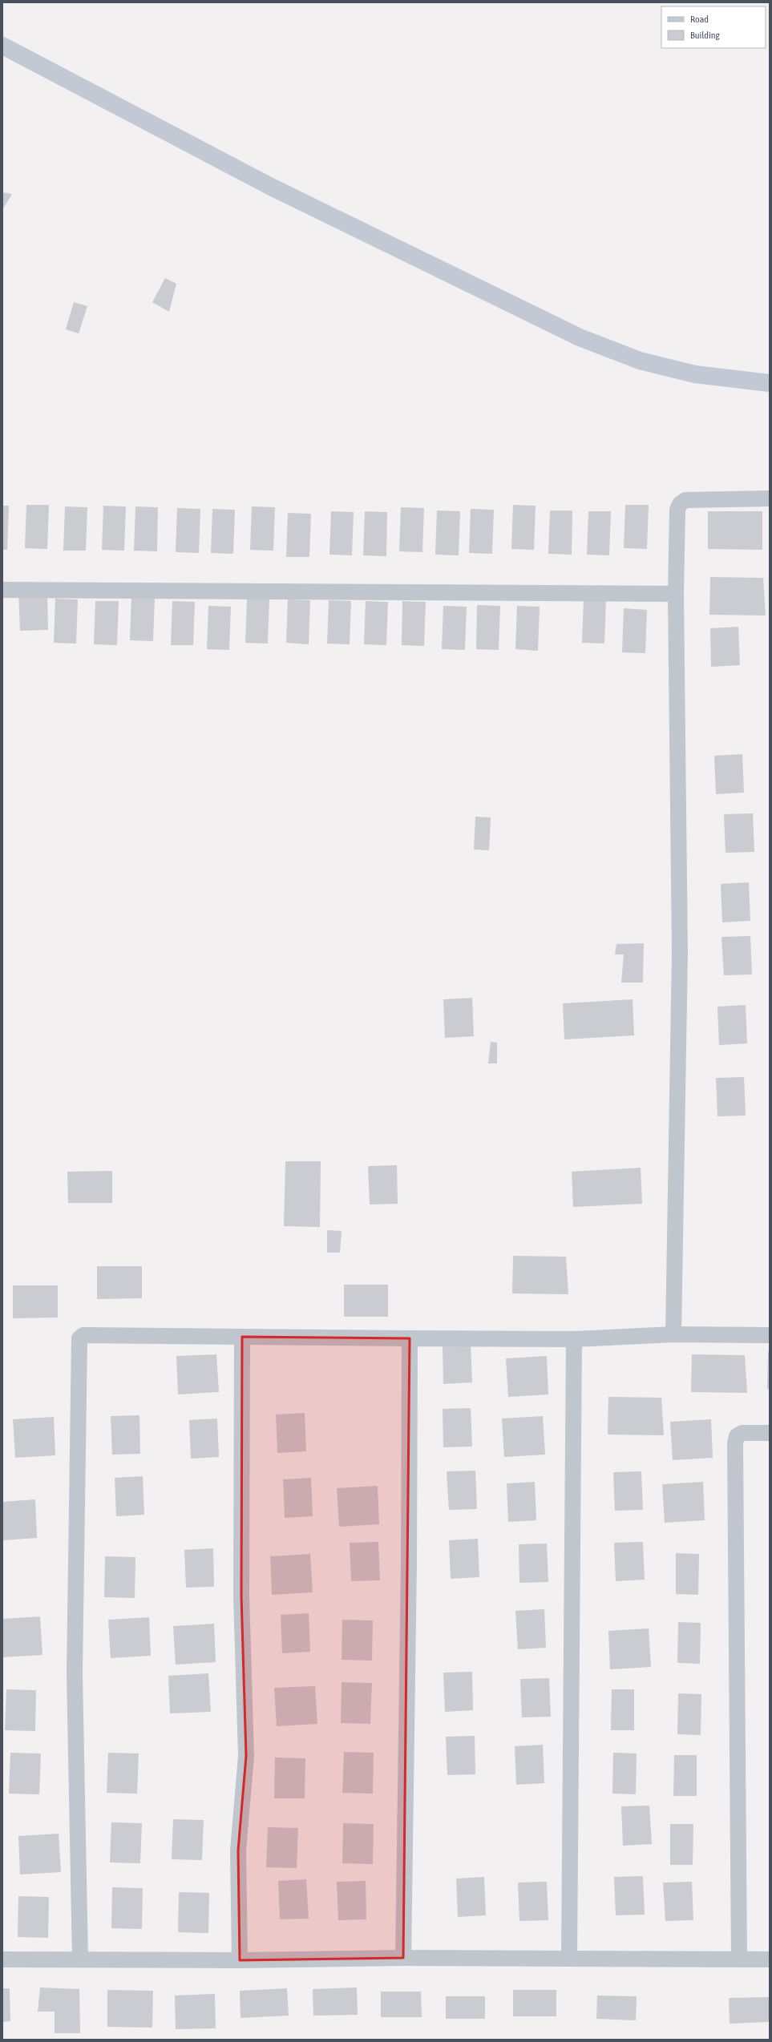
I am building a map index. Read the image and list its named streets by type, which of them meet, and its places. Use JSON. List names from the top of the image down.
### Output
{
  "legend": ["Road", "Building"]
}
